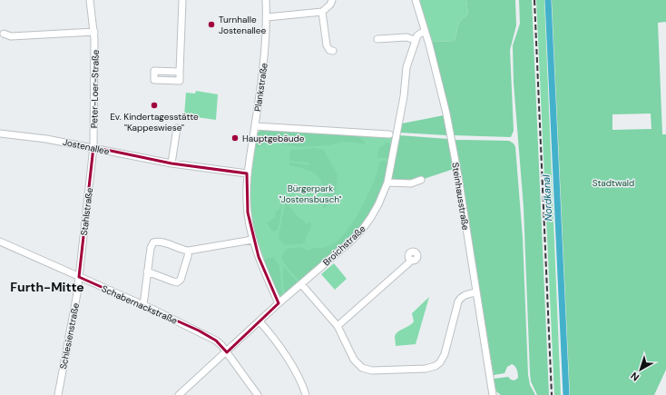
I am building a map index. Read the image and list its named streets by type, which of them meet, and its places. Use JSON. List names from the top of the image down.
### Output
{
  "streets": {
    "street": [
      "Plankstraße",
      "Peter-Loer-Straße",
      "Jostenallee",
      "Steinhausstraße",
      "Stahlstraße",
      "Broichstraße",
      "Schabernackstraße",
      "Schlesienstraße"
    ]
  },
  "crossings": [
    ["Plankstraße", "Jostenallee"],
    ["Plankstraße", "Broichstraße"],
    ["Peter-Loer-Straße", "Jostenallee"],
    ["Peter-Loer-Straße", "Stahlstraße"],
    ["Jostenallee", "Stahlstraße"],
    ["Steinhausstraße", "Broichstraße"],
    ["Stahlstraße", "Schabernackstraße"],
    ["Stahlstraße", "Schlesienstraße"],
    ["Broichstraße", "Schabernackstraße"],
    ["Schabernackstraße", "Schlesienstraße"]
  ],
  "districts": ["Furth-Mitte"],
  "water": ["Nordkanal"],
  "parks": ["Stadtwald", "Bürgerpark \"Jostensbusch\""],
  "places": ["Turnhalle Jostenallee", "Ev. Kindertagesstätte \"Kappeswiese\"", "Hauptgebäude"],
  "north": "bottom left"
}
